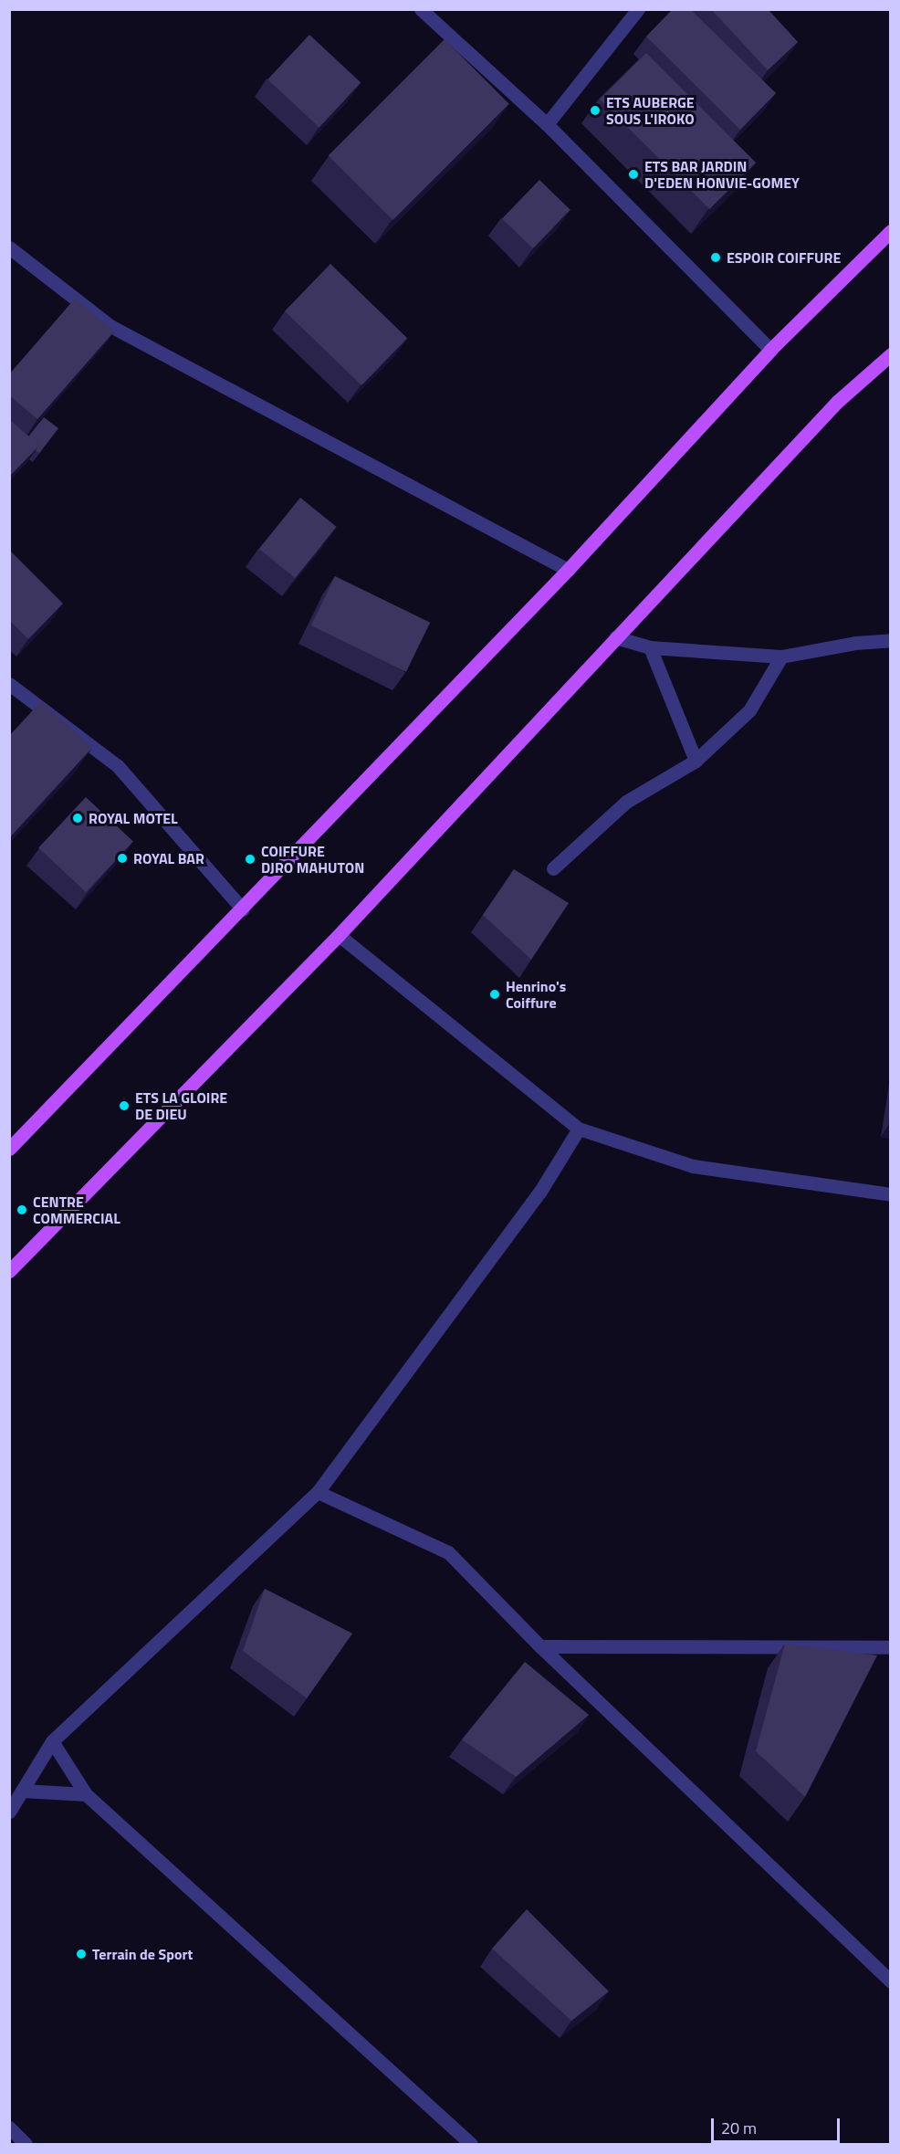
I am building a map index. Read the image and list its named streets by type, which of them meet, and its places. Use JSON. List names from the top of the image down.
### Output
{
  "places": [
    "ETS AUBERGE SOUS L'IROKO",
    "ETS BAR JARDIN D'EDEN HONVIE-GOMEY",
    "ESPOIR COIFFURE",
    "ROYAL MOTEL",
    "ROYAL BAR",
    "COIFFURE DJRO MAHUTON",
    "Henrino's Coiffure",
    "ETS LA GLOIRE DE DIEU",
    "CENTRE COMMERCIAL",
    "Terrain de Sport"
  ],
  "scale_bar": "20 m"
}
